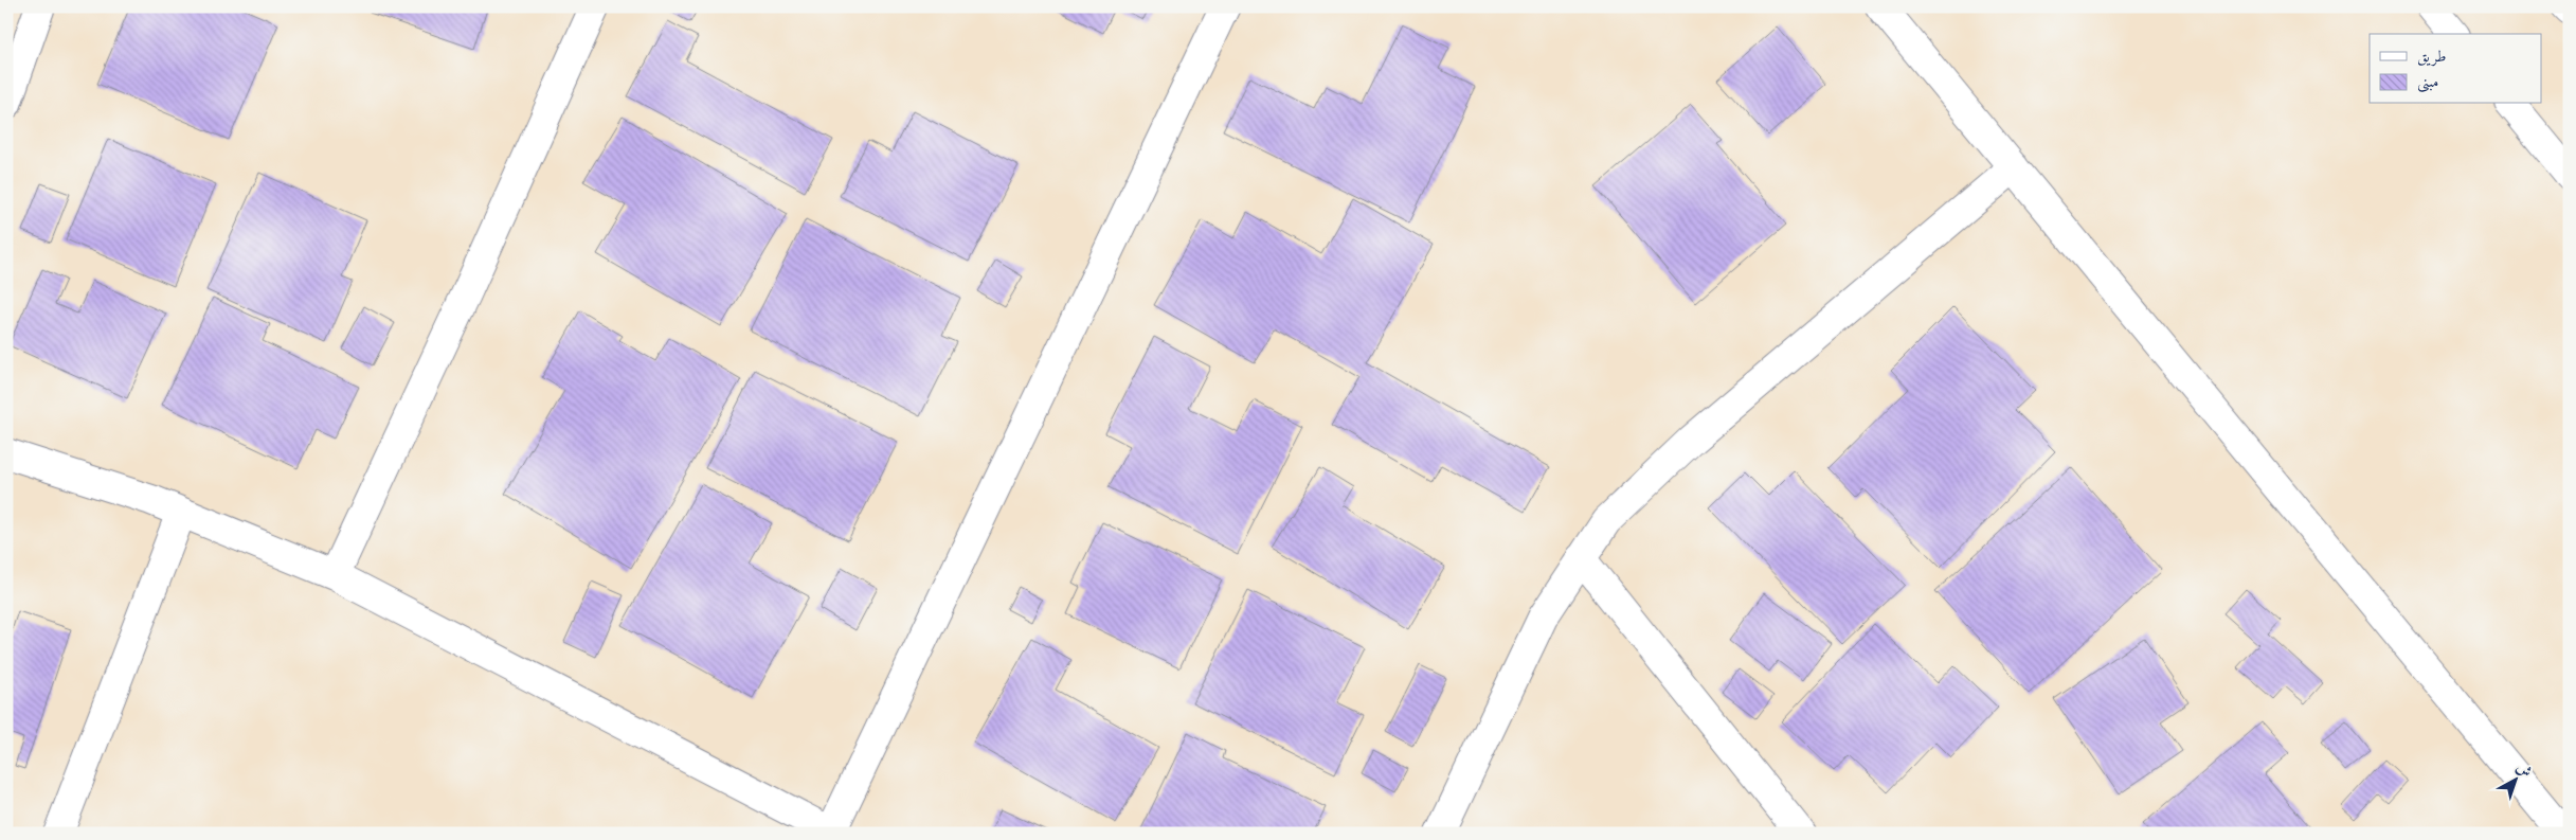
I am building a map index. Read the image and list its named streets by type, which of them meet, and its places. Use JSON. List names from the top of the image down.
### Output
{
  "legend": ["طريق", "مبنى"],
  "north": "top right"
}
